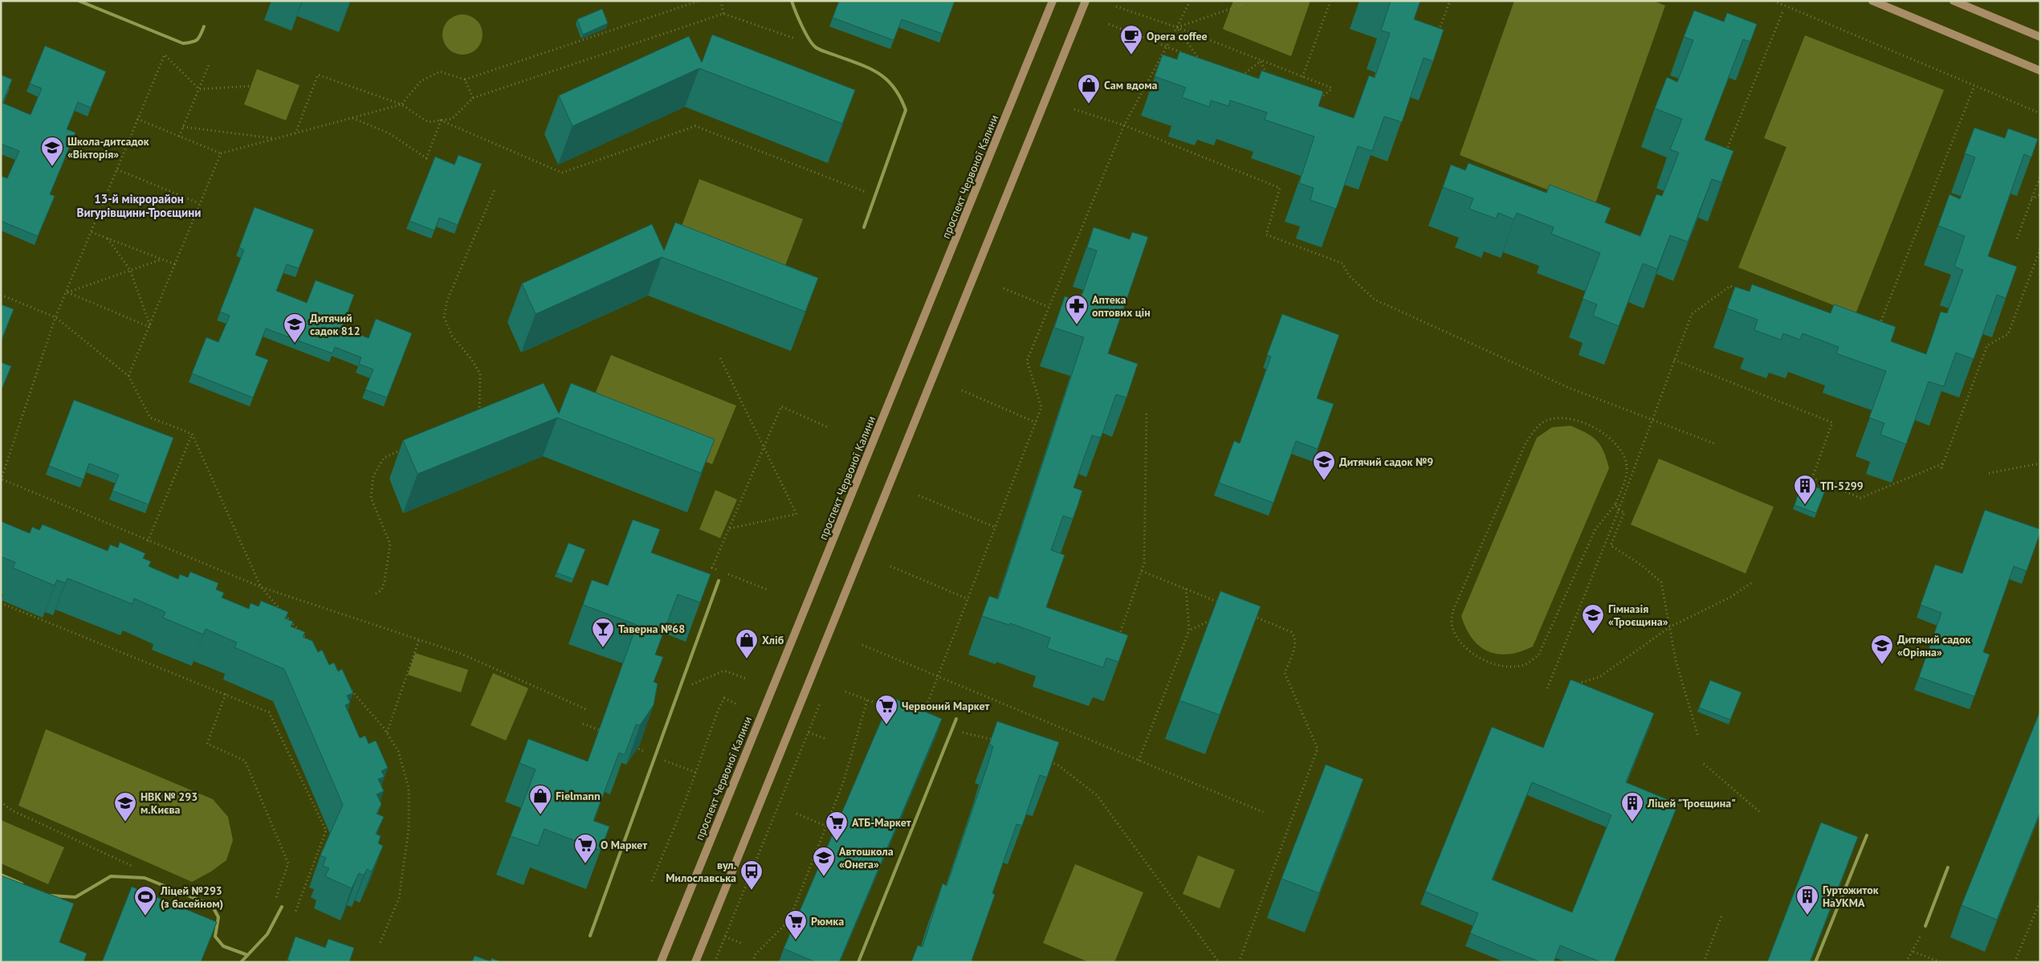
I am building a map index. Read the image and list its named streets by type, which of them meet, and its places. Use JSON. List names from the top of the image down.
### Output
{
  "streets": {
    "main road": ["проспект Червоної Калини"]
  },
  "districts": ["13-й мікрорайон Вигурівщини-Троєщини"],
  "places": {
    "cafe": ["Opera coffee"],
    "shop": ["Сам вдома", "Хліб", "Fielmann"],
    "school or university": [
      "Школа-дитсадок «Вікторія»",
      "Дитячий садок 812",
      "Дитячий садок №9",
      "Гімназія «Троєщина»",
      "Дитячий садок «Оріяна»",
      "НВК № 293 м.Києва",
      "Автошкола «Онега»"
    ],
    "pharmacy": ["Аптека оптових цін"],
    "building": ["ТП-5299", "Ліцей \"Троєщина\"", "Гуртожиток НаУКМА"],
    "bar": ["Таверна №68"],
    "supermarket": [
      "Червоний Маркет",
      "АТБ-Маркет",
      "О Маркет",
      "Рюмка"
    ],
    "bus stop": ["вул. Милославська"],
    "sports": ["Ліцей №293 (з басейном)"]
  }
}
